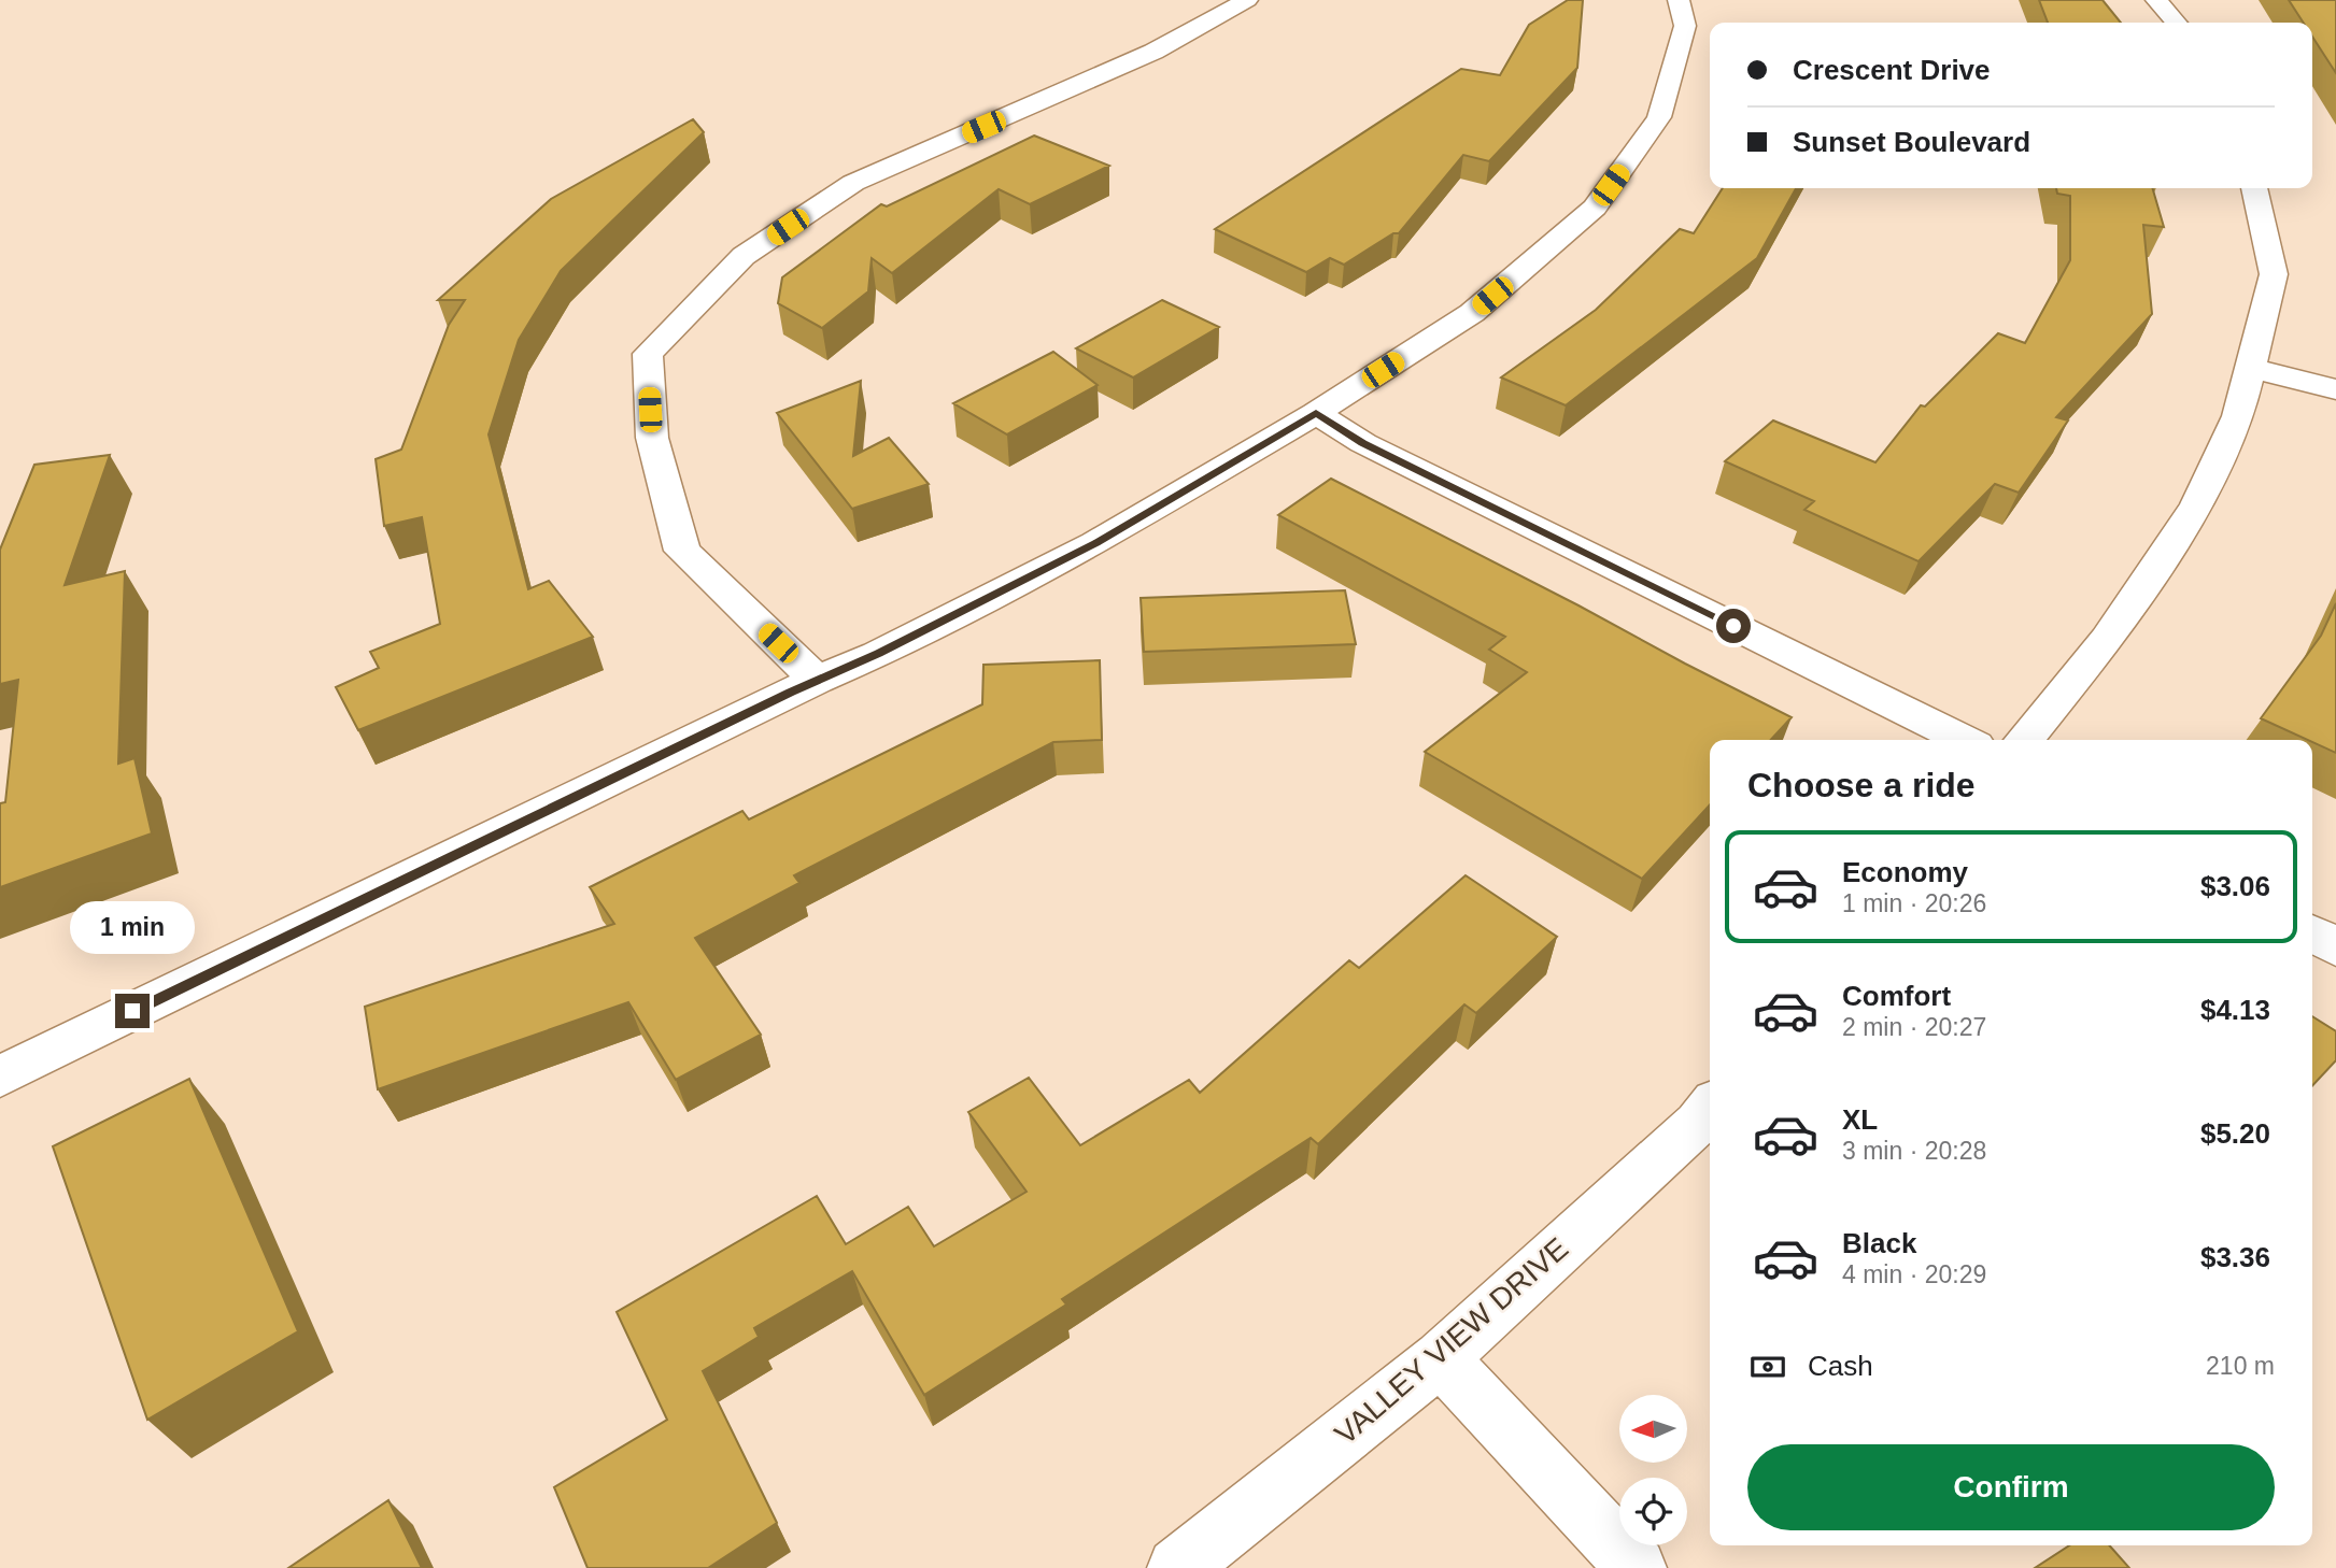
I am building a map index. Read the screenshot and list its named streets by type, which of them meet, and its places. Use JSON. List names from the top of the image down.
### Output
{
  "streets": {
    "street": ["VALLEY VIEW DRIVE"]
  },
  "north": "left",
  "page": {
    "banner": ["Crescent Drive", "Sunset Boulevard"],
    "heading": "Choose a ride",
    "list": [
      {
        "name": "Economy",
        "note": "1 min · 20:26",
        "value": "$3.06"
      },
      {
        "name": "Comfort",
        "note": "2 min · 20:27",
        "value": "$4.13"
      },
      {
        "name": "XL",
        "note": "3 min · 20:28",
        "value": "$5.20"
      },
      {
        "name": "Black",
        "note": "4 min · 20:29",
        "value": "$3.36"
      }
    ],
    "bubble": "1 min",
    "pay": ["Cash", "210 m"],
    "buttons": "Confirm"
  }
}
